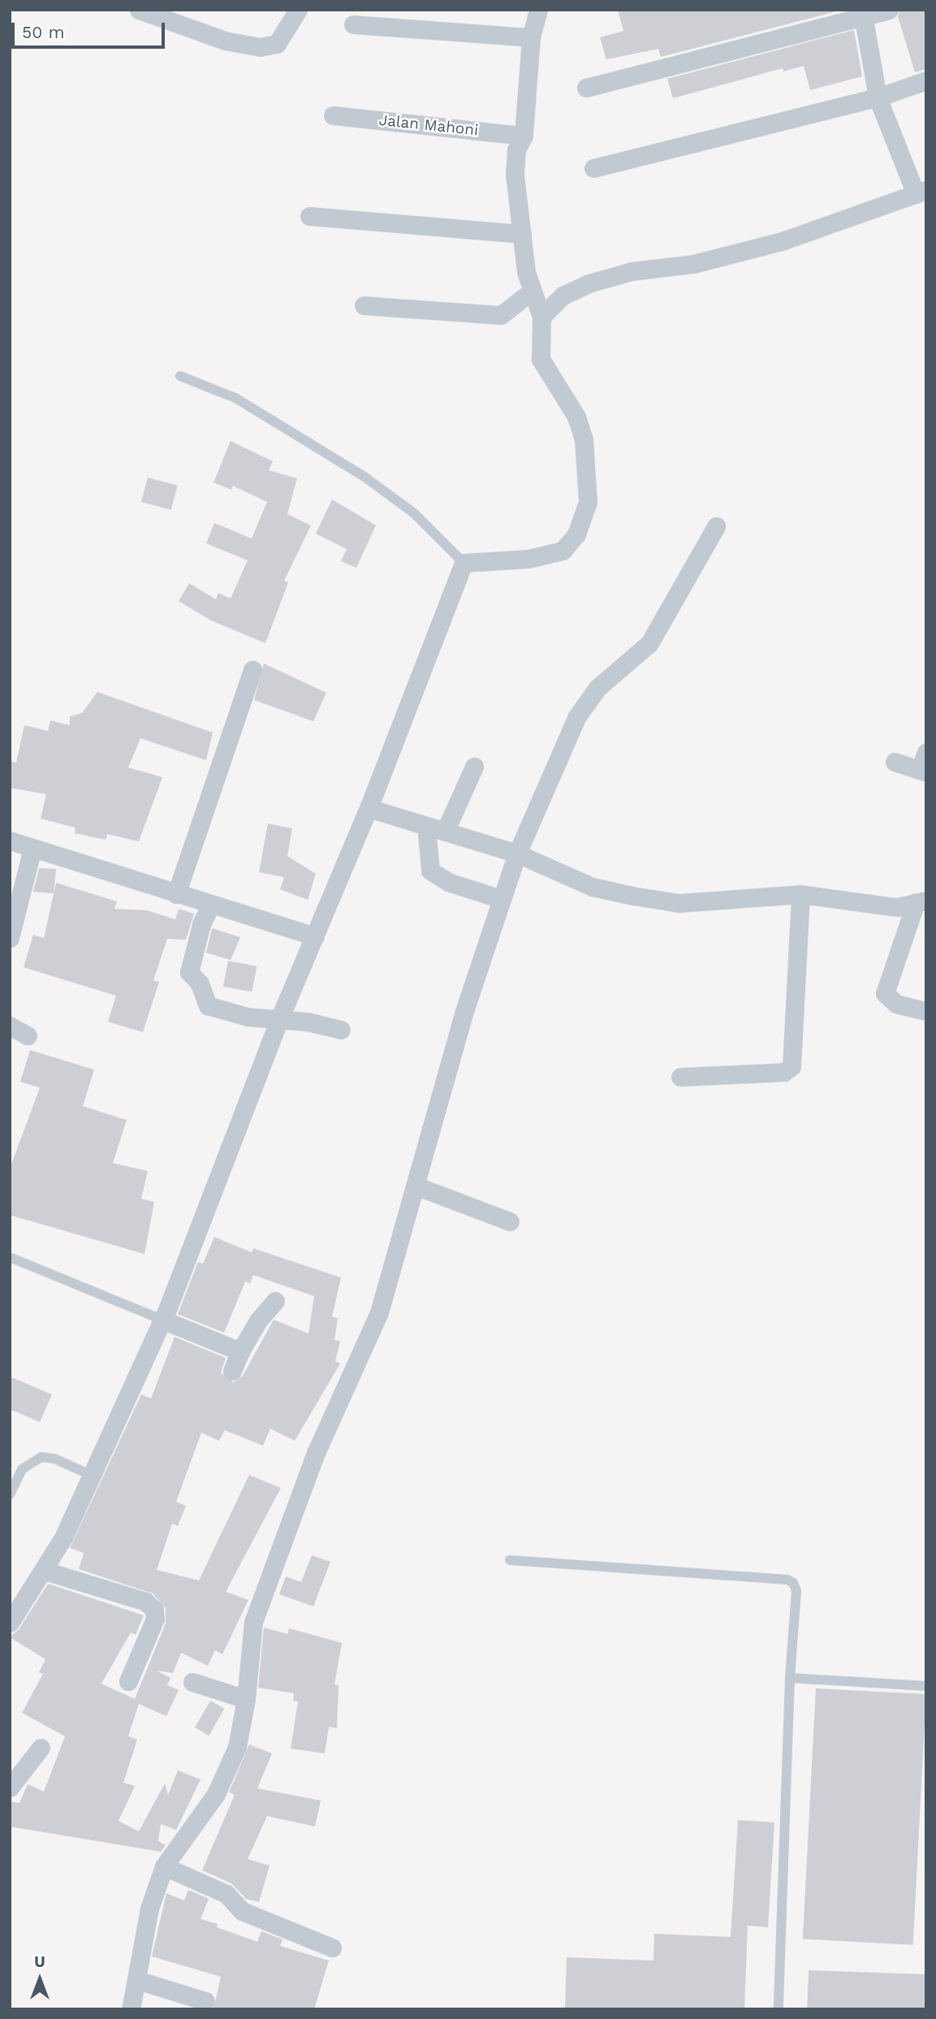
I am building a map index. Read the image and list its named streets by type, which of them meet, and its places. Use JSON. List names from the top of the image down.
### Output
{
  "streets": {
    "street": ["Jalan Mahoni"]
  },
  "scale_bar": "50 m",
  "north": "top"
}
